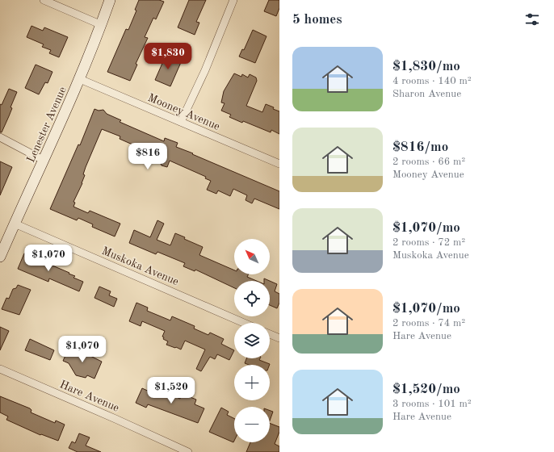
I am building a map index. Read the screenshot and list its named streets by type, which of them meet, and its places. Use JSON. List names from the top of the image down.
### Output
{
  "streets": {
    "street": [
      "Mooney Avenue",
      "Lenester Avenue",
      "Muskoka Avenue",
      "Hare Avenue"
    ]
  },
  "crossings": [
    ["Mooney Avenue", "Lenester Avenue"],
    ["Lenester Avenue", "Muskoka Avenue"]
  ],
  "north": "top left",
  "page": {
    "heading": "5 homes",
    "list": [
      {
        "name": "$1,830/mo",
        "note": "4 rooms · 140 m² · Sharon Avenue"
      },
      {
        "name": "$816/mo",
        "note": "2 rooms · 66 m² · Mooney Avenue"
      },
      {
        "name": "$1,070/mo",
        "note": "2 rooms · 72 m² · Muskoka Avenue"
      },
      {
        "name": "$1,070/mo",
        "note": "2 rooms · 74 m² · Hare Avenue"
      },
      {
        "name": "$1,520/mo",
        "note": "3 rooms · 101 m² · Hare Avenue"
      }
    ],
    "price": [
      "$1,830",
      "$816",
      "$1,070",
      "$1,070",
      "$1,520"
    ],
    "map_buttons": ["+", "−"]
  }
}
